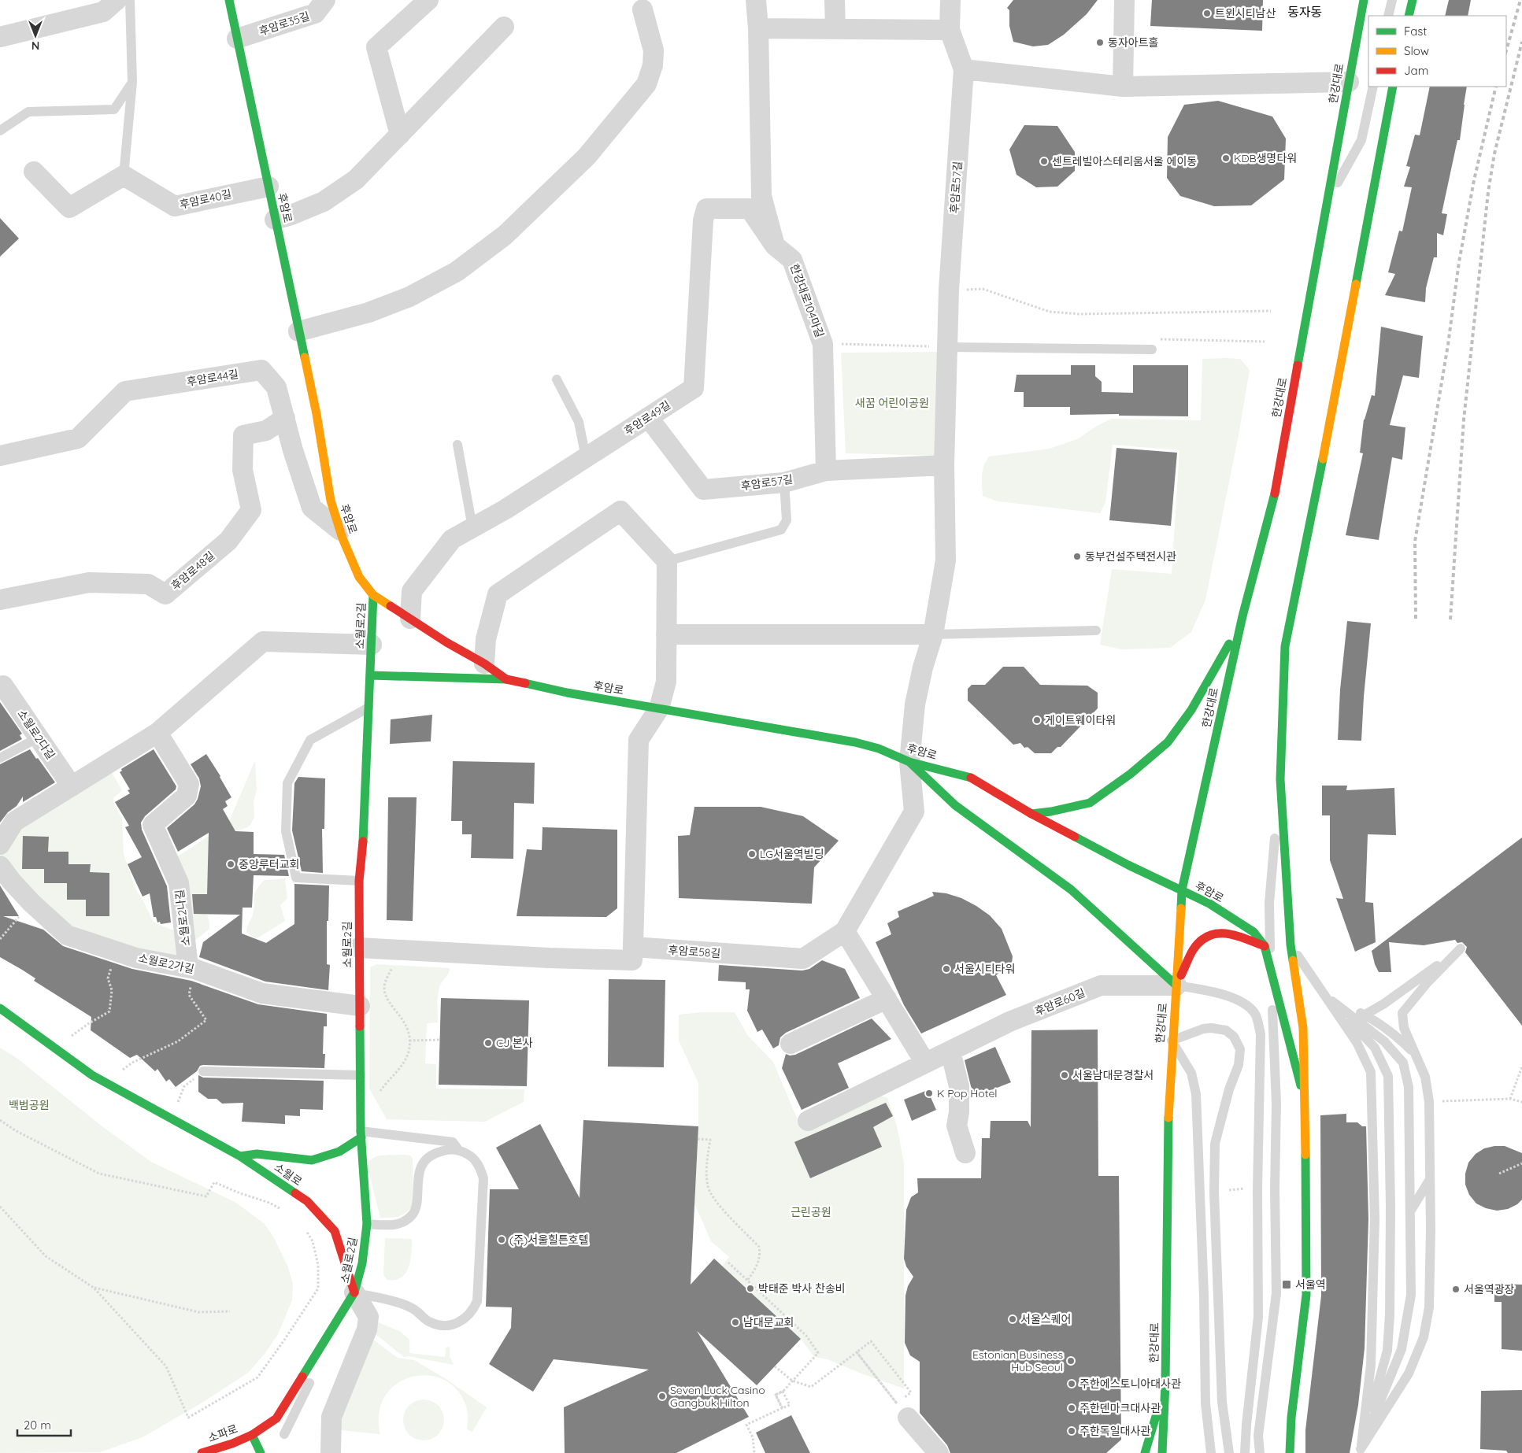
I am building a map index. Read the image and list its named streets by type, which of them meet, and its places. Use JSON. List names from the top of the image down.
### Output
{
  "streets": {
    "main road": [
      "한강대로",
      "후암로",
      "소월로2길",
      "소월로",
      "소파로"
    ],
    "street": [
      "후암로35길",
      "후암로57길",
      "후암로40길",
      "한강대로104마길",
      "후암로44길",
      "후암로49길",
      "후암로48길",
      "소월로2다길",
      "소월로2나길",
      "후암로58길",
      "소월로2가길",
      "후암로60길"
    ]
  },
  "crossings": [
    ["후암로35길", "후암로"],
    ["한강대로", "후암로"],
    ["한강대로", "후암로60길"],
    ["후암로57길", "후암로"],
    ["후암로57길", "한강대로104마길"],
    ["후암로57길", "후암로49길"],
    ["후암로57길", "후암로58길"],
    ["후암로40길", "후암로"],
    ["후암로", "후암로44길"],
    ["후암로", "후암로49길"],
    ["후암로", "소월로2길"],
    ["후암로", "후암로58길"],
    ["한강대로104마길", "후암로49길"],
    ["후암로44길", "후암로48길"],
    ["소월로2길", "소월로2가길"],
    ["소월로2길", "소월로"],
    ["소월로2나길", "소월로2가길"]
  ],
  "districts": ["동자동"],
  "parks": ["새꿈 어린이공원", "백범공원", "근린공원"],
  "places": {
    "other": [
      "트윈시티남산",
      "동자아트홀",
      "KDB생명타워",
      "센트레빌아스테리움서울 에이동",
      "동부건설주택전시관",
      "게이트웨이타워",
      "LG서울역빌딩",
      "중앙루터교회",
      "서울시티타워",
      "CJ 본사",
      "서울남대문경찰서",
      "K Pop Hotel",
      "(주)서울힐튼호텔",
      "박태준 박사 찬송비",
      "서울역광장",
      "서울스퀘어",
      "남대문교회",
      "Estonian Business Hub Seoul",
      "주한에스토니아대사관",
      "Seven Luck Casino Gangbuk Hilton",
      "주한덴마크대사관",
      "주한독일대사관"
    ],
    "transit": ["서울역"]
  },
  "legend": ["Fast", "Slow", "Jam"],
  "scale_bar": "20 m",
  "north": "bottom"
}
